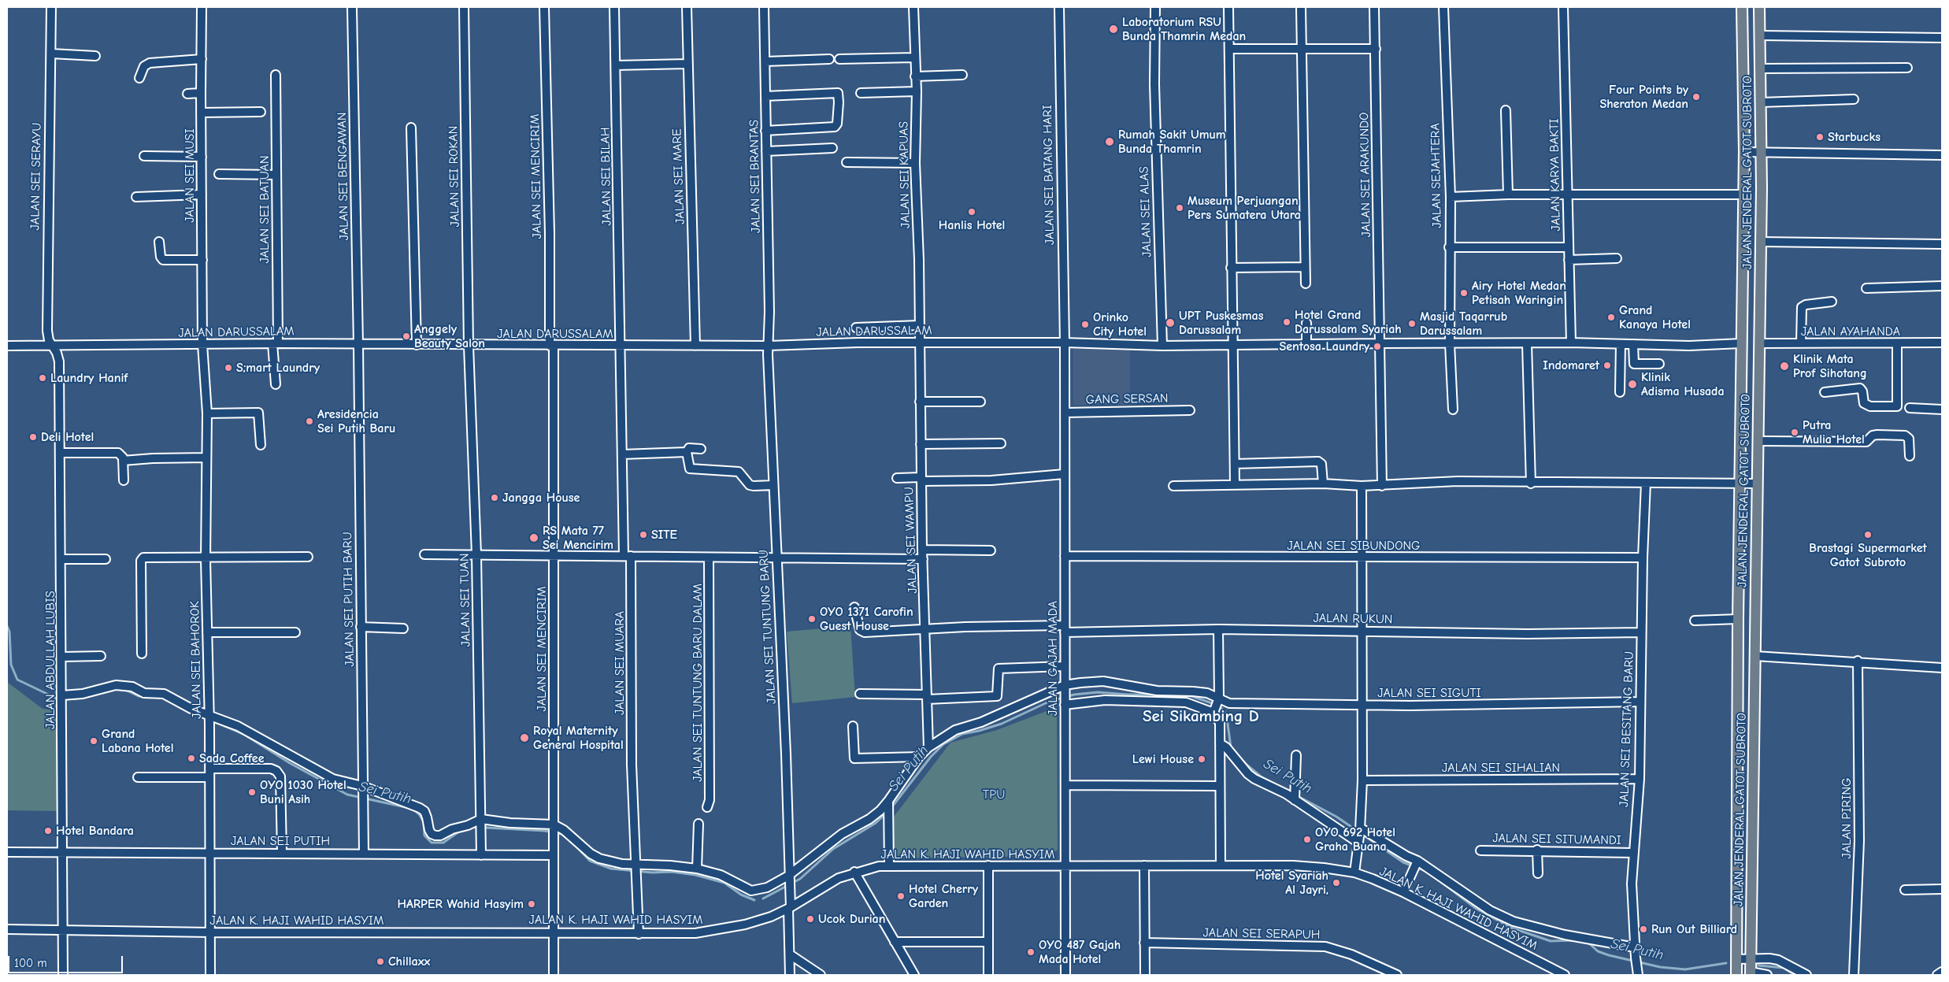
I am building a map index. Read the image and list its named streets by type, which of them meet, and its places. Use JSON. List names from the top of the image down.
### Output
{
  "streets": {
    "main road": ["JALAN JENDERAL GATOT SUBROTO"],
    "street": [
      "JALAN SEI KAPUAS",
      "JALAN SEI BATANG HARI",
      "JALAN SEI ARAKUNDO",
      "JALAN KARYA BAKTI",
      "JALAN SEI MUSI",
      "JALAN SEJAHTERA",
      "JALAN SEI SERAYU",
      "JALAN SEI BENGAWAN",
      "JALAN SEI ROKAN",
      "JALAN SEI MENCIRIM",
      "JALAN SEI BILAH",
      "JALAN SEI MARE",
      "JALAN SEI BRANTAS",
      "JALAN SEI BATUAN",
      "JALAN SEI ALAS",
      "JALAN DARUSSALAM",
      "JALAN AYAHANDA",
      "GANG SERSAN",
      "JALAN SEI WAMPU",
      "JALAN SEI SIBUNDONG",
      "JALAN SEI PUTIH BARU",
      "JALAN SEI TUAN",
      "JALAN RUKUN",
      "JALAN SEI TUNTUNG BARU",
      "JALAN GAJAH MADA",
      "JALAN ABDULLAH LUBIS",
      "JALAN SEI BAHOROK",
      "JALAN SEI MUARA",
      "JALAN SEI TUNTUNG BARU DALAM",
      "JALAN SEI SIGUTI",
      "JALAN SEI BESITANG BARU",
      "JALAN SEI SIHALIAN",
      "JALAN PIRING",
      "JALAN SEI SITUMANDI",
      "JALAN SEI PUTIH",
      "JALAN K. HAJI WAHID HASYIM",
      "JALAN SEI SERAPUH"
    ]
  },
  "crossings": [
    ["JALAN JENDERAL GATOT SUBROTO", "JALAN DARUSSALAM"],
    ["JALAN JENDERAL GATOT SUBROTO", "JALAN AYAHANDA"],
    ["JALAN SEI KAPUAS", "JALAN DARUSSALAM"],
    ["JALAN SEI KAPUAS", "JALAN SEI WAMPU"],
    ["JALAN SEI BATANG HARI", "JALAN DARUSSALAM"],
    ["JALAN SEI BATANG HARI", "JALAN GAJAH MADA"],
    ["JALAN SEI ARAKUNDO", "JALAN DARUSSALAM"],
    ["JALAN KARYA BAKTI", "JALAN DARUSSALAM"],
    ["JALAN SEI MUSI", "JALAN DARUSSALAM"],
    ["JALAN SEI MUSI", "JALAN SEI BAHOROK"],
    ["JALAN SEJAHTERA", "JALAN DARUSSALAM"],
    ["JALAN SEI SERAYU", "JALAN DARUSSALAM"],
    ["JALAN SEI SERAYU", "JALAN ABDULLAH LUBIS"],
    ["JALAN SEI BENGAWAN", "JALAN DARUSSALAM"],
    ["JALAN SEI BENGAWAN", "JALAN SEI PUTIH BARU"],
    ["JALAN SEI ROKAN", "JALAN DARUSSALAM"],
    ["JALAN SEI ROKAN", "JALAN SEI TUAN"],
    ["JALAN SEI MENCIRIM", "JALAN DARUSSALAM"],
    ["JALAN SEI MENCIRIM", "JALAN SEI PUTIH"],
    ["JALAN SEI MENCIRIM", "JALAN K. HAJI WAHID HASYIM"],
    ["JALAN SEI BILAH", "JALAN DARUSSALAM"],
    ["JALAN SEI BILAH", "JALAN SEI MUARA"],
    ["JALAN SEI MARE", "JALAN DARUSSALAM"],
    ["JALAN SEI BRANTAS", "JALAN DARUSSALAM"],
    ["JALAN SEI BRANTAS", "JALAN SEI TUNTUNG BARU"],
    ["JALAN SEI BATUAN", "JALAN DARUSSALAM"],
    ["JALAN SEI ALAS", "JALAN DARUSSALAM"],
    ["JALAN DARUSSALAM", "JALAN SEI WAMPU"],
    ["JALAN DARUSSALAM", "JALAN SEI PUTIH BARU"],
    ["JALAN DARUSSALAM", "JALAN SEI TUAN"],
    ["JALAN DARUSSALAM", "JALAN SEI TUNTUNG BARU"],
    ["JALAN DARUSSALAM", "JALAN GAJAH MADA"],
    ["JALAN DARUSSALAM", "JALAN ABDULLAH LUBIS"],
    ["JALAN DARUSSALAM", "JALAN SEI BAHOROK"],
    ["GANG SERSAN", "JALAN GAJAH MADA"],
    ["JALAN SEI WAMPU", "JALAN RUKUN"],
    ["JALAN SEI SIBUNDONG", "JALAN GAJAH MADA"],
    ["JALAN SEI SIBUNDONG", "JALAN SEI BESITANG BARU"],
    ["JALAN SEI PUTIH BARU", "JALAN SEI PUTIH"],
    ["JALAN SEI TUAN", "JALAN SEI PUTIH"],
    ["JALAN RUKUN", "JALAN GAJAH MADA"],
    ["JALAN RUKUN", "JALAN SEI BESITANG BARU"],
    ["JALAN SEI TUNTUNG BARU", "JALAN K. HAJI WAHID HASYIM"],
    ["JALAN GAJAH MADA", "JALAN K. HAJI WAHID HASYIM"],
    ["JALAN ABDULLAH LUBIS", "JALAN SEI PUTIH"],
    ["JALAN ABDULLAH LUBIS", "JALAN K. HAJI WAHID HASYIM"],
    ["JALAN SEI BAHOROK", "JALAN SEI PUTIH"],
    ["JALAN SEI BAHOROK", "JALAN K. HAJI WAHID HASYIM"],
    ["JALAN SEI MUARA", "JALAN K. HAJI WAHID HASYIM"],
    ["JALAN SEI SIGUTI", "JALAN SEI BESITANG BARU"],
    ["JALAN SEI BESITANG BARU", "JALAN SEI SIHALIAN"],
    ["JALAN SEI BESITANG BARU", "JALAN SEI SITUMANDI"]
  ],
  "districts": ["Sei Sikambing D"],
  "water": ["Sei Putih"],
  "parks": ["TPU"],
  "places": [
    "Laboratorium RSU Bunda Thamrin Medan",
    "Four Points by Sheraton Medan",
    "Starbucks",
    "Rumah Sakit Umum Bunda Thamrin",
    "Museum Perjuangan Pers Sumatera Utara",
    "Hanlis Hotel",
    "Airy Hotel Medan Petisah Waringin",
    "Grand Kanaya Hotel",
    "Hotel Grand Darussalam Syariah",
    "UPT Puskesmas Darussalam",
    "Masjid Taqarrub Darussalam",
    "Orinko City Hotel",
    "Anggely Beauty Salon",
    "Sentosa Laundry",
    "Indomaret",
    "Klinik Mata Prof Sihotang",
    "S;mart Laundry",
    "Laundry Hanif",
    "Klinik Adisma Husada",
    "Aresidencia Sei Putih Baru",
    "Putra Mulia Hotel",
    "Deli Hotel",
    "Jangga House",
    "SITE",
    "Brastagi Supermarket Gatot Subroto",
    "RS Mata 77 Sei Mencirim",
    "OYO 1371 Carofin Guest House",
    "Royal Maternity General Hospital",
    "Grand Labana Hotel",
    "Sada Coffee",
    "Lewi House",
    "OYO 1030 Hotel Buni Asih",
    "Hotel Bandara",
    "OYO 692 Hotel Graha Buana",
    "Hotel Syariah Al Jayri,",
    "Hotel Cherry Garden",
    "HARPER Wahid Hasyim",
    "Ucok Durian",
    "Run Out Billiard",
    "OYO 487 Gajah Mada Hotel",
    "Chillaxx"
  ],
  "scale_bar": "100 m"
}
